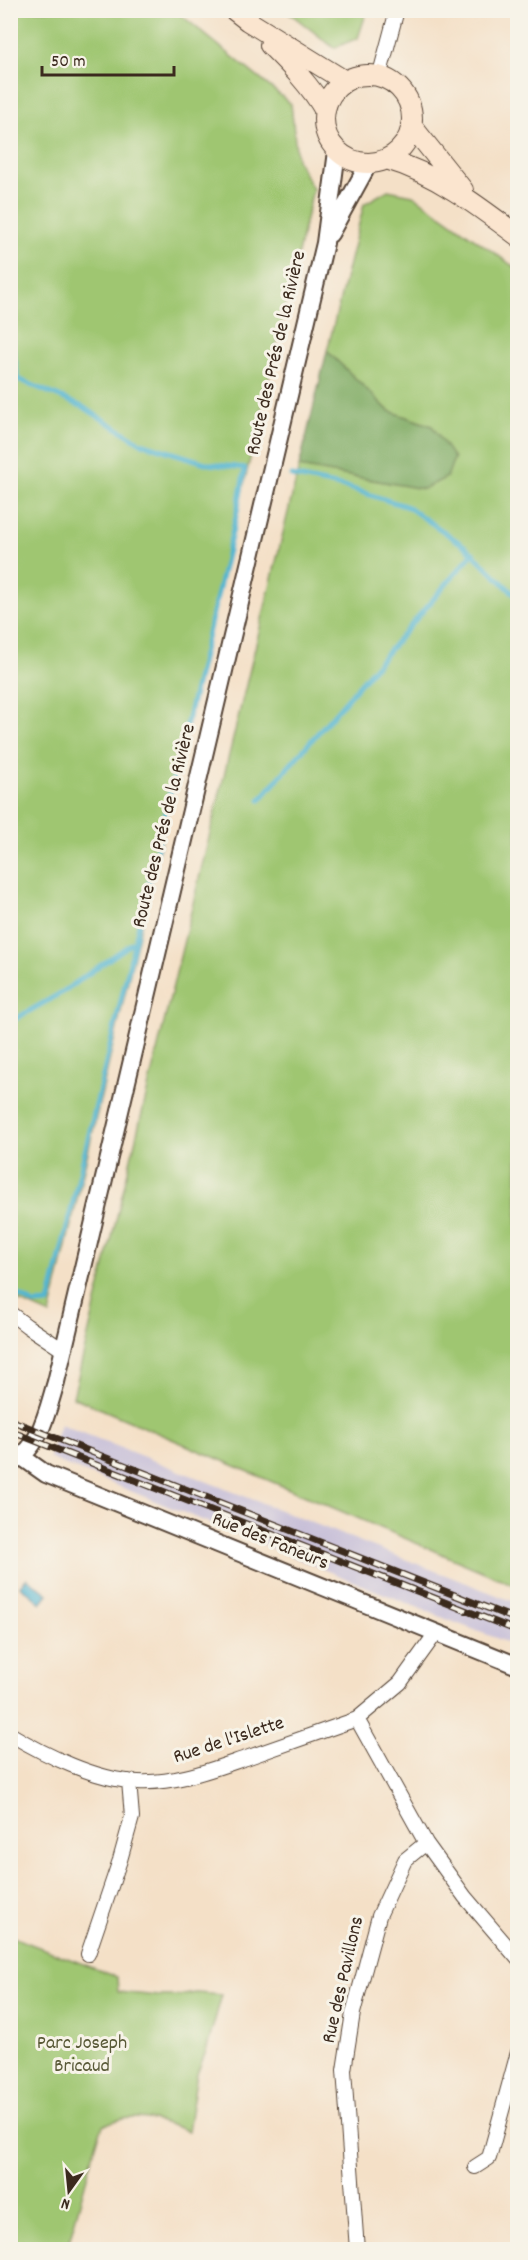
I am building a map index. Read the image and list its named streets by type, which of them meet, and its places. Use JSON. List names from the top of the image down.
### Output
{
  "streets": {
    "street": [
      "Route des Prés de la Rivière",
      "Rue des Faneurs",
      "Rue de l'Islette",
      "Rue des Pavillons"
    ]
  },
  "crossings": [
    ["Route des Prés de la Rivière", "Rue des Faneurs"],
    ["Rue des Faneurs", "Rue de l'Islette"]
  ],
  "parks": ["Parc Joseph Bricaud"],
  "scale_bar": "50 m",
  "north": "bottom"
}
